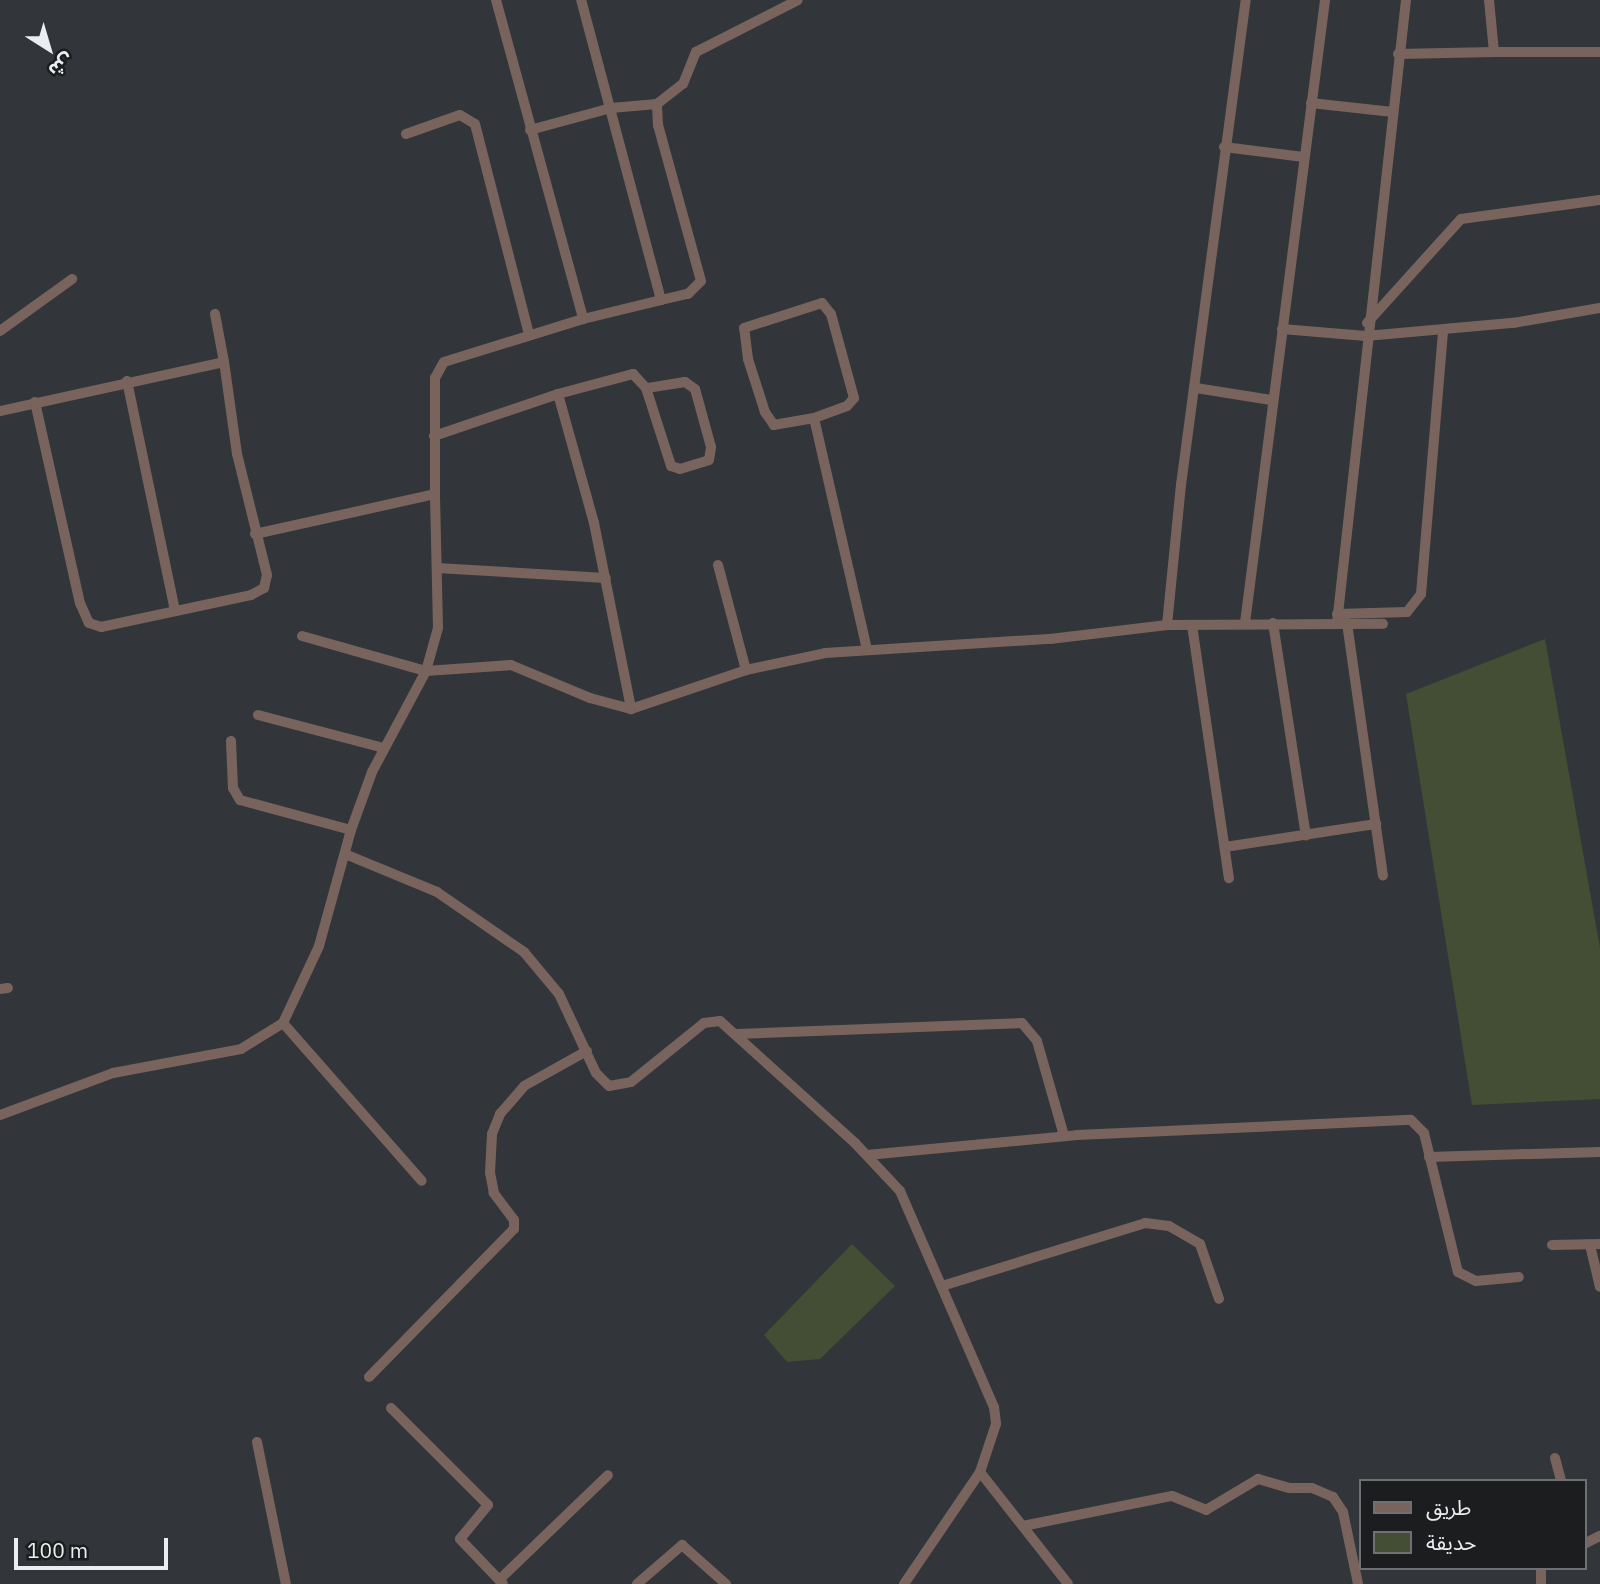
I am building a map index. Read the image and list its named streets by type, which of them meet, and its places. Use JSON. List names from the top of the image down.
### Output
{
  "legend": ["طريق", "حديقة"],
  "scale_bar": "100 m",
  "north": "bottom right"
}
